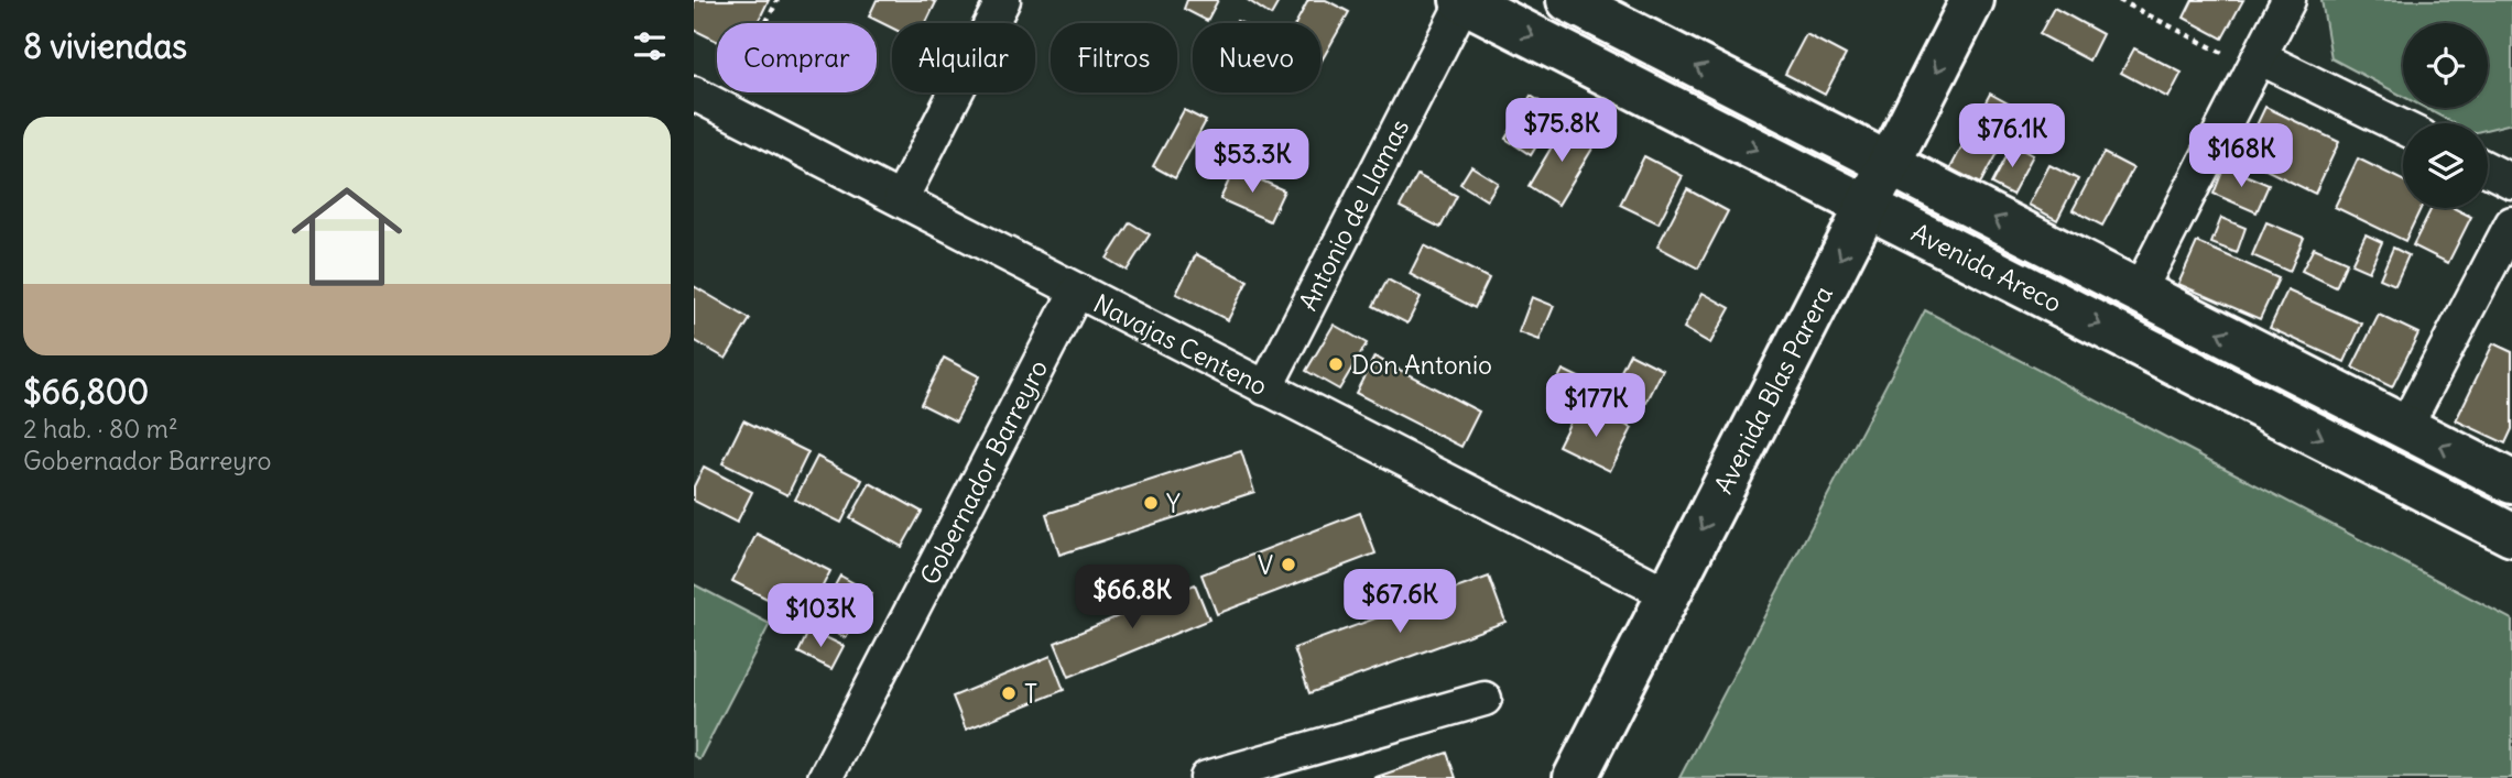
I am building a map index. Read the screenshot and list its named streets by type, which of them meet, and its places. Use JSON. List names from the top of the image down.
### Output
{
  "streets": {
    "main road": ["Avenida Areco", "Avenida Blas Parera"],
    "street": ["Antonio de Llamas", "Navajas Centeno", "Gobernador Barreyro"]
  },
  "crossings": [
    ["Antonio de Llamas", "Avenida Areco"],
    ["Antonio de Llamas", "Navajas Centeno"],
    ["Avenida Areco", "Avenida Blas Parera"],
    ["Navajas Centeno", "Avenida Blas Parera"],
    ["Navajas Centeno", "Gobernador Barreyro"]
  ],
  "one_way": ["Avenida Blas Parera"],
  "places": [
    "Don Antonio",
    "Y",
    "V",
    "T"
  ],
  "page": {
    "heading": "8 viviendas",
    "chip": [
      "Comprar",
      "Alquilar",
      "Filtros",
      "Nuevo"
    ],
    "list": [
      {
        "name": "$66,800",
        "note": "2 hab. · 80 m² · Gobernador Barreyro"
      }
    ],
    "price": [
      "$75.8K",
      "$76.1K",
      "$168K",
      "$53.3K",
      "$177K",
      "$66.8K",
      "$67.6K",
      "$103K"
    ]
  }
}
